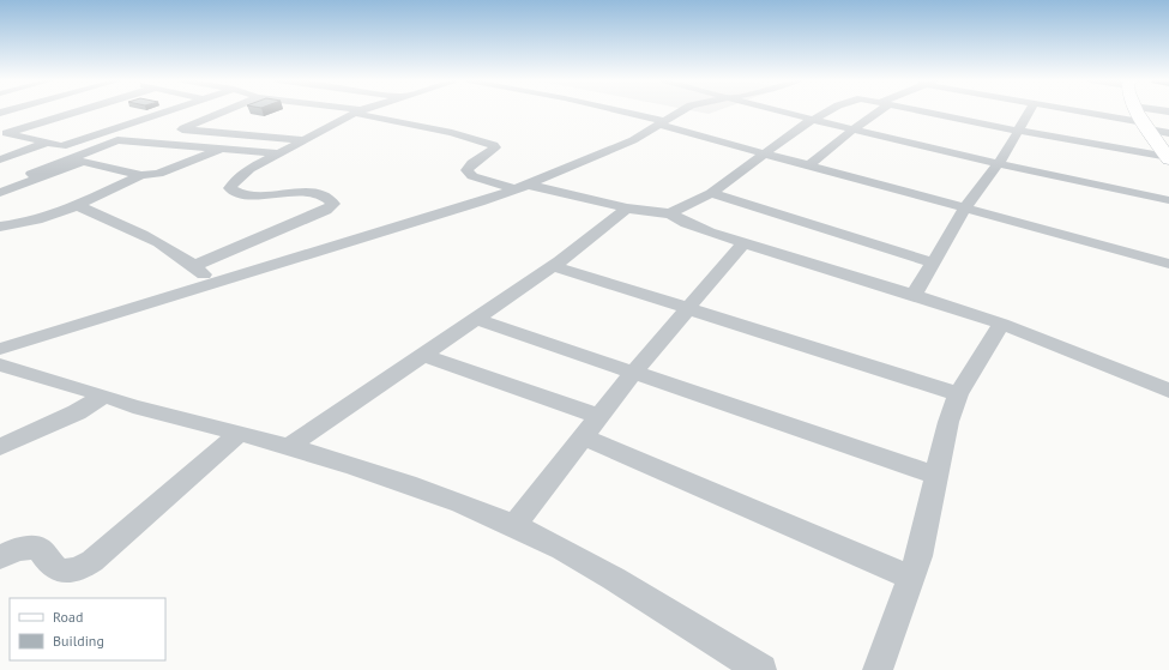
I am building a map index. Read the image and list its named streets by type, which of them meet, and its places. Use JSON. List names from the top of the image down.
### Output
{
  "legend": ["Road", "Building"]
}
